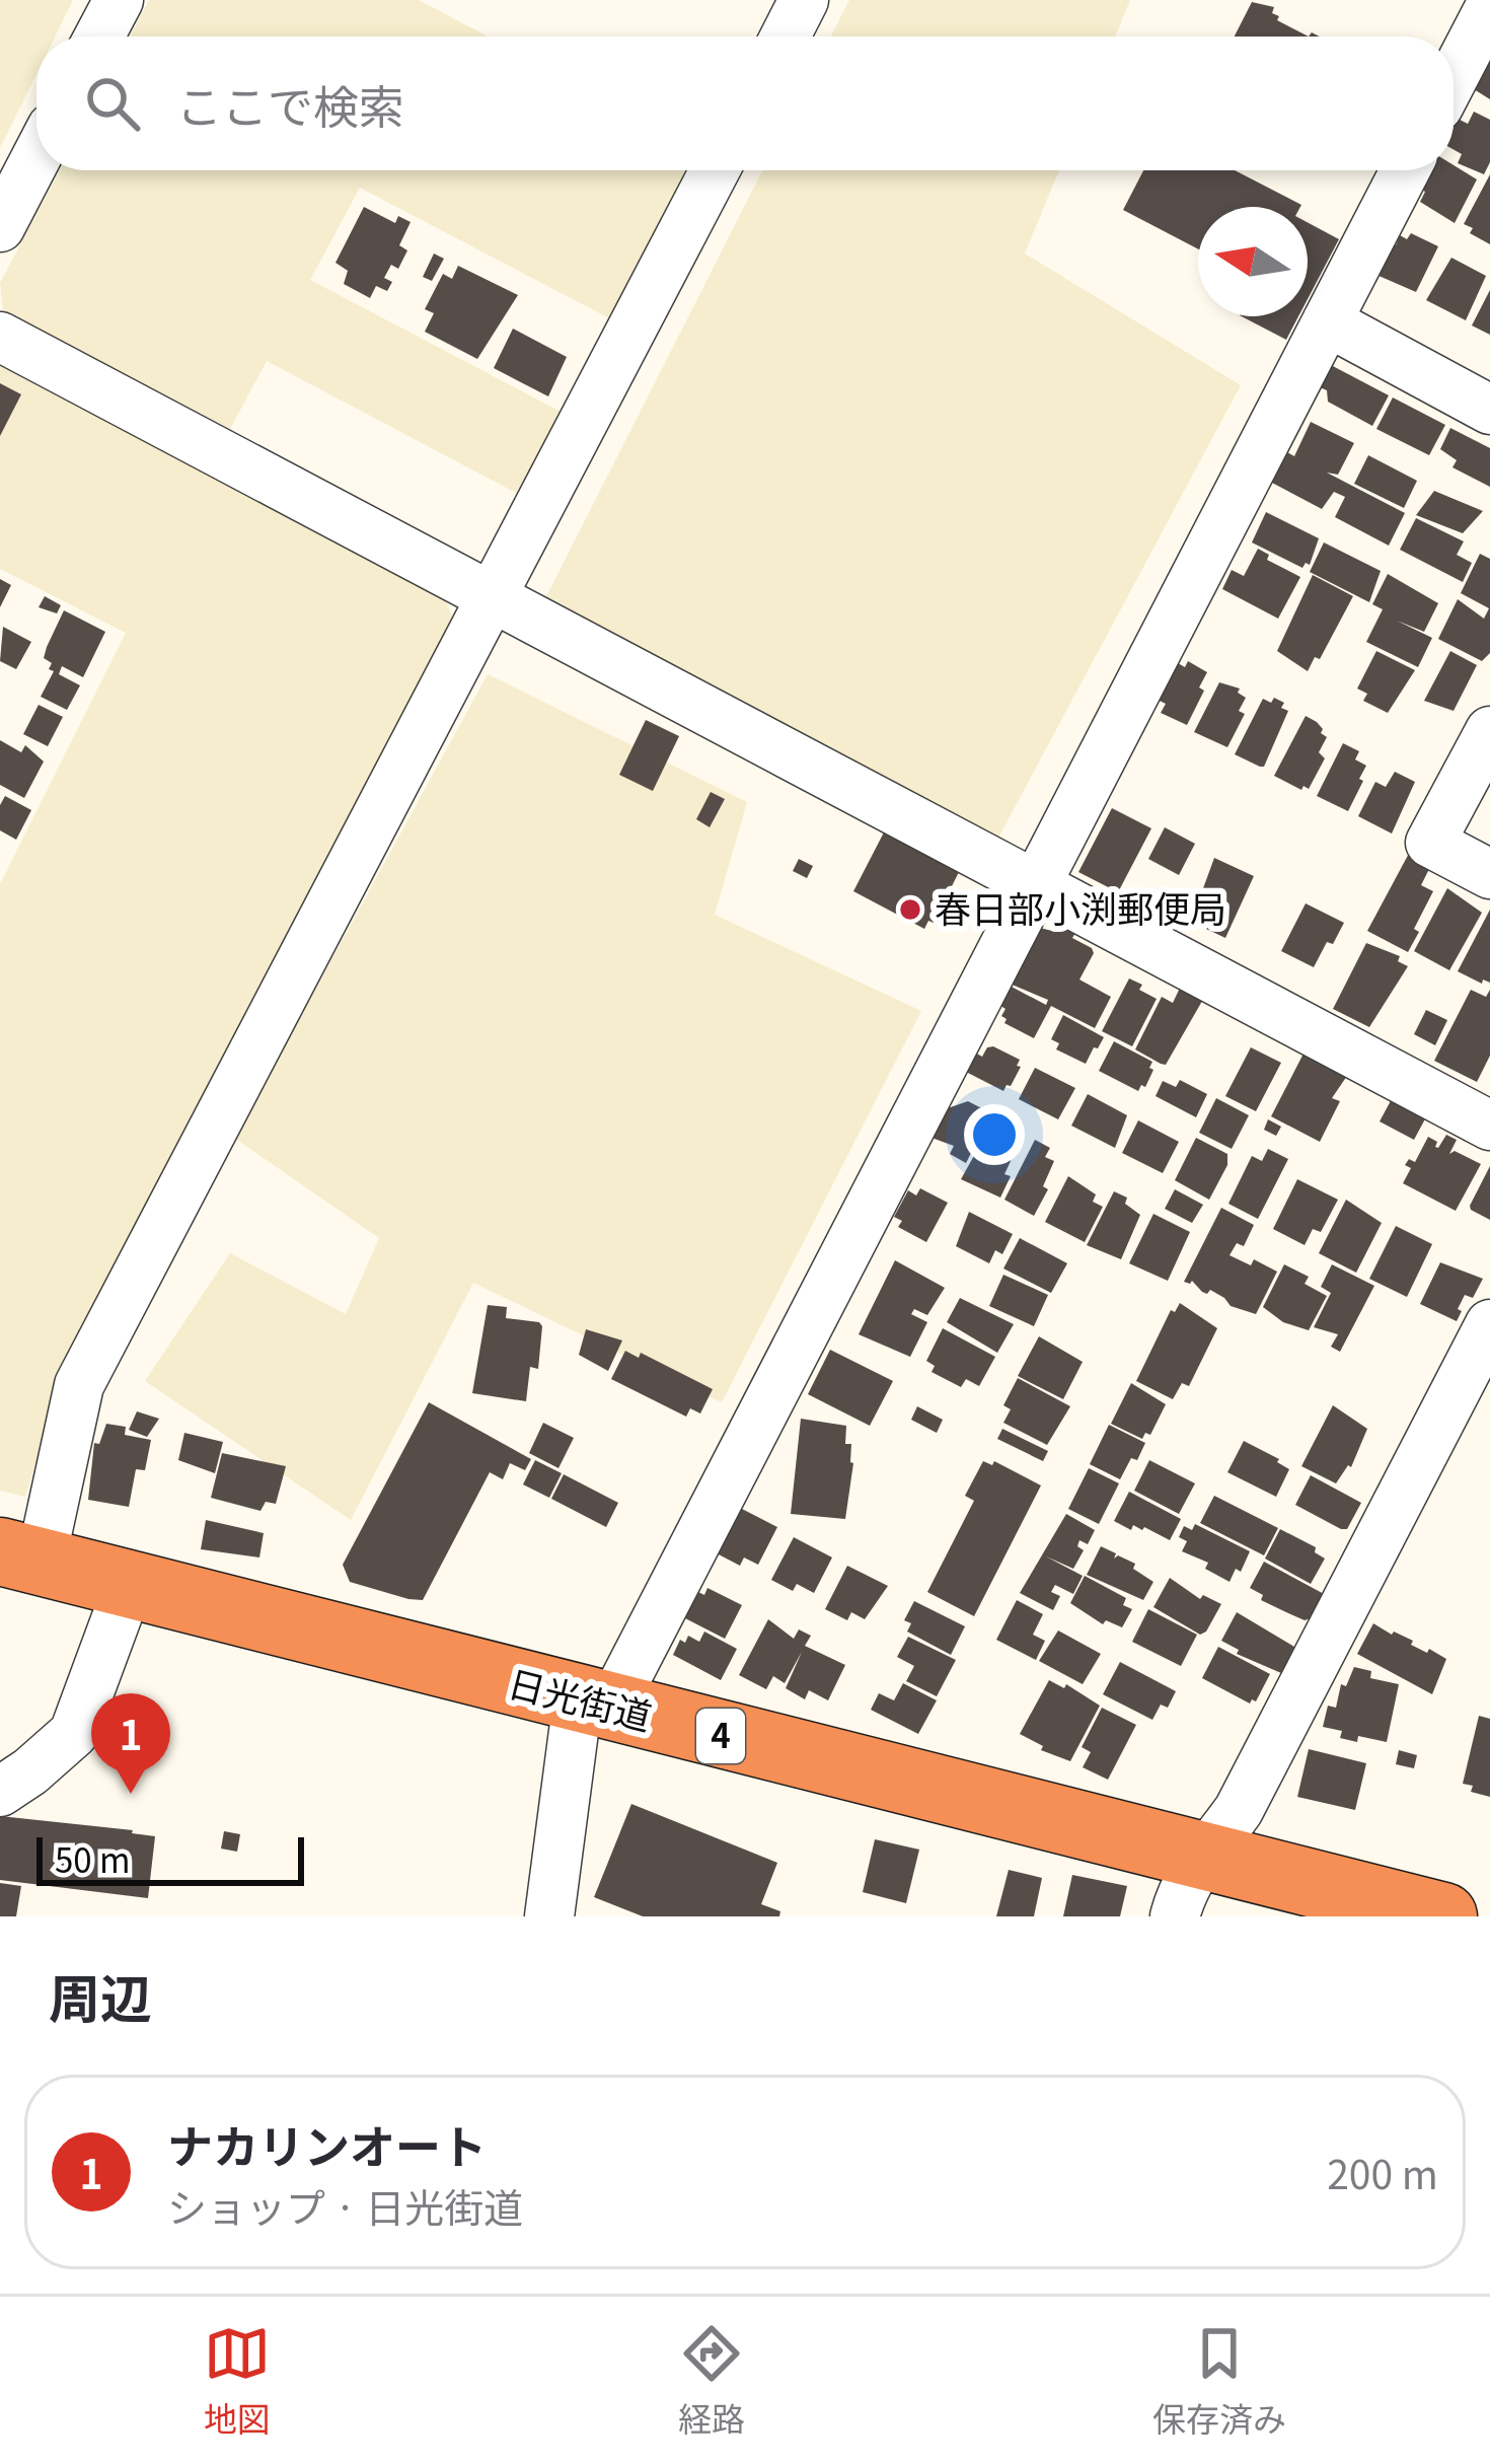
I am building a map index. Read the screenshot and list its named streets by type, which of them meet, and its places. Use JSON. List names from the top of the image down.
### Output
{
  "streets": {
    "highway": ["日光街道", "4"]
  },
  "places": ["春日部小渕郵便局"],
  "scale_bar": "50 m",
  "north": "left",
  "page": {
    "search": "ここで検索",
    "pins": "1",
    "scale": "50 m",
    "heading": "周辺",
    "list": [
      {
        "mark": "1",
        "name": "ナカリンオート",
        "note": "ショップ · 日光街道",
        "value": "200 m"
      }
    ],
    "nav": ["地図", "経路", "保存済み"]
  }
}
